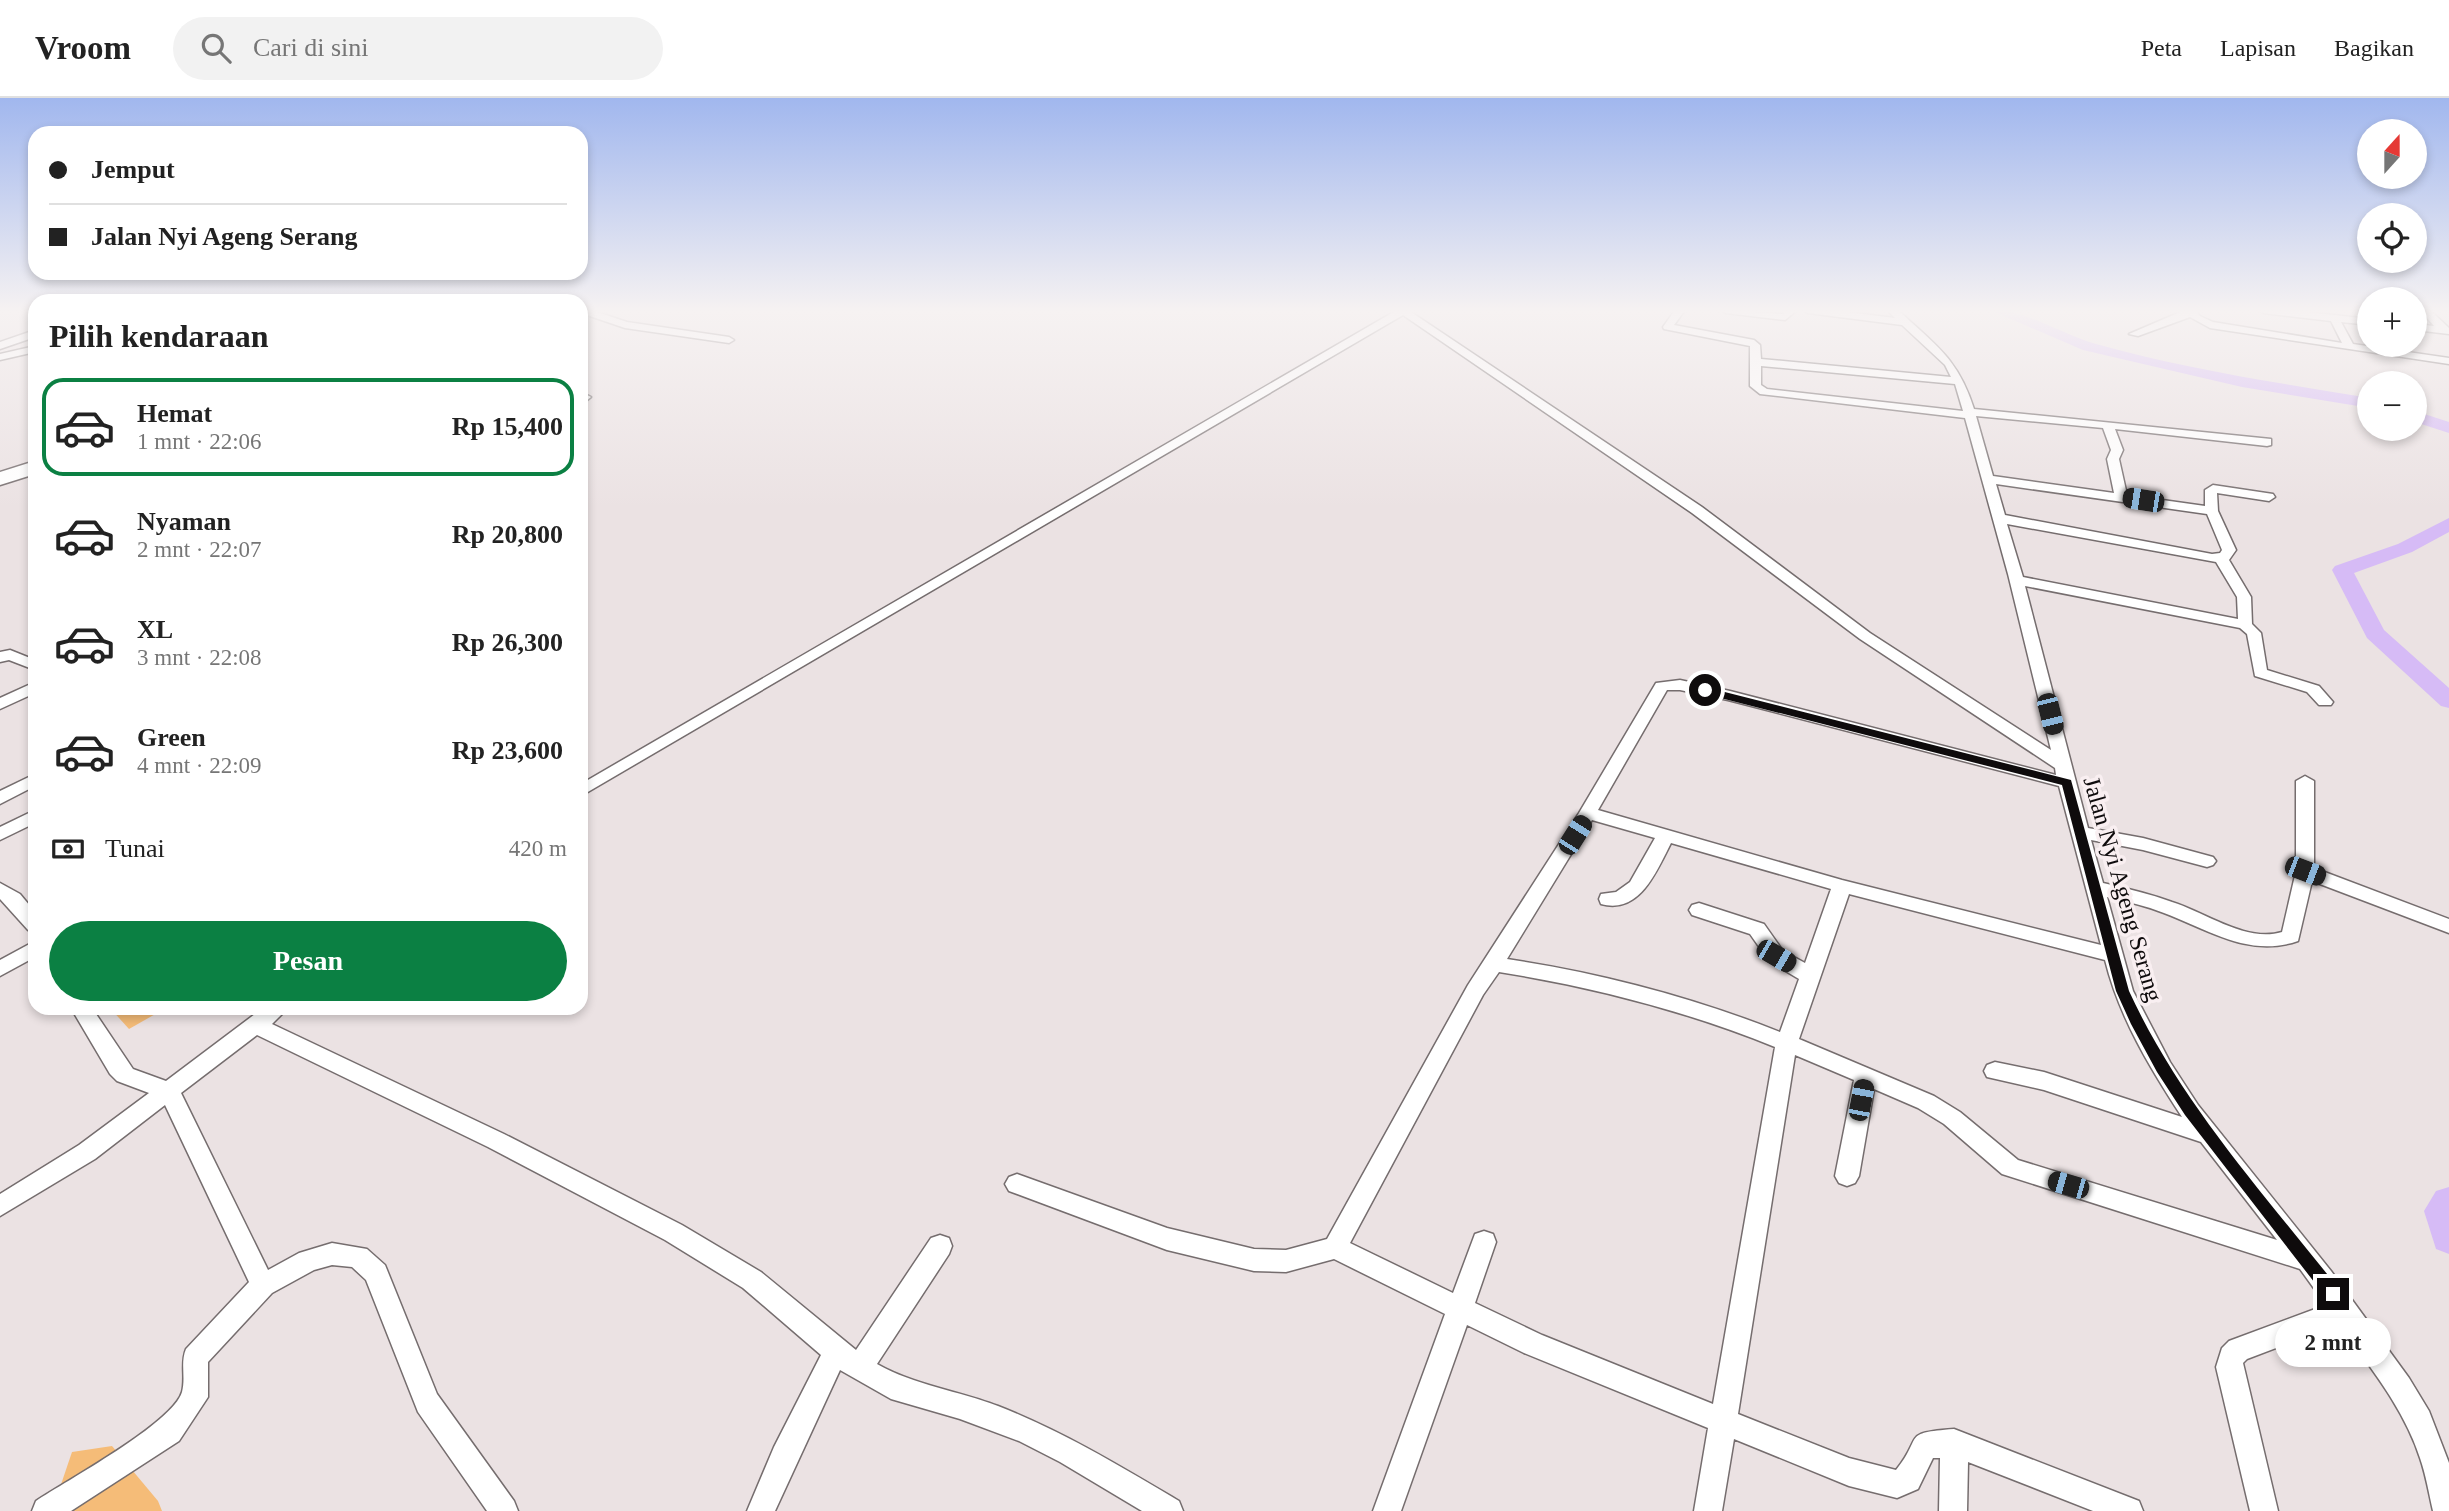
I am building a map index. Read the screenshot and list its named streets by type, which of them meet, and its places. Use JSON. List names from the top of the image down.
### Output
{
  "streets": {
    "street": ["Jalan Nyi Ageng Serang"]
  },
  "north": "top",
  "page": {
    "header": "Vroom",
    "search": "Cari di sini",
    "nav": ["Peta", "Lapisan", "Bagikan"],
    "map_buttons": ["+", "−"],
    "banner": ["Jemput", "Jalan Nyi Ageng Serang"],
    "heading": "Pilih kendaraan",
    "list": [
      {
        "name": "Hemat",
        "note": "1 mnt · 22:06",
        "value": "Rp 15,400"
      },
      {
        "name": "Nyaman",
        "note": "2 mnt · 22:07",
        "value": "Rp 20,800"
      },
      {
        "name": "XL",
        "note": "3 mnt · 22:08",
        "value": "Rp 26,300"
      },
      {
        "name": "Green",
        "note": "4 mnt · 22:09",
        "value": "Rp 23,600"
      }
    ],
    "pay": ["Tunai", "420 m"],
    "buttons": "Pesan",
    "bubble": "2 mnt"
  }
}
